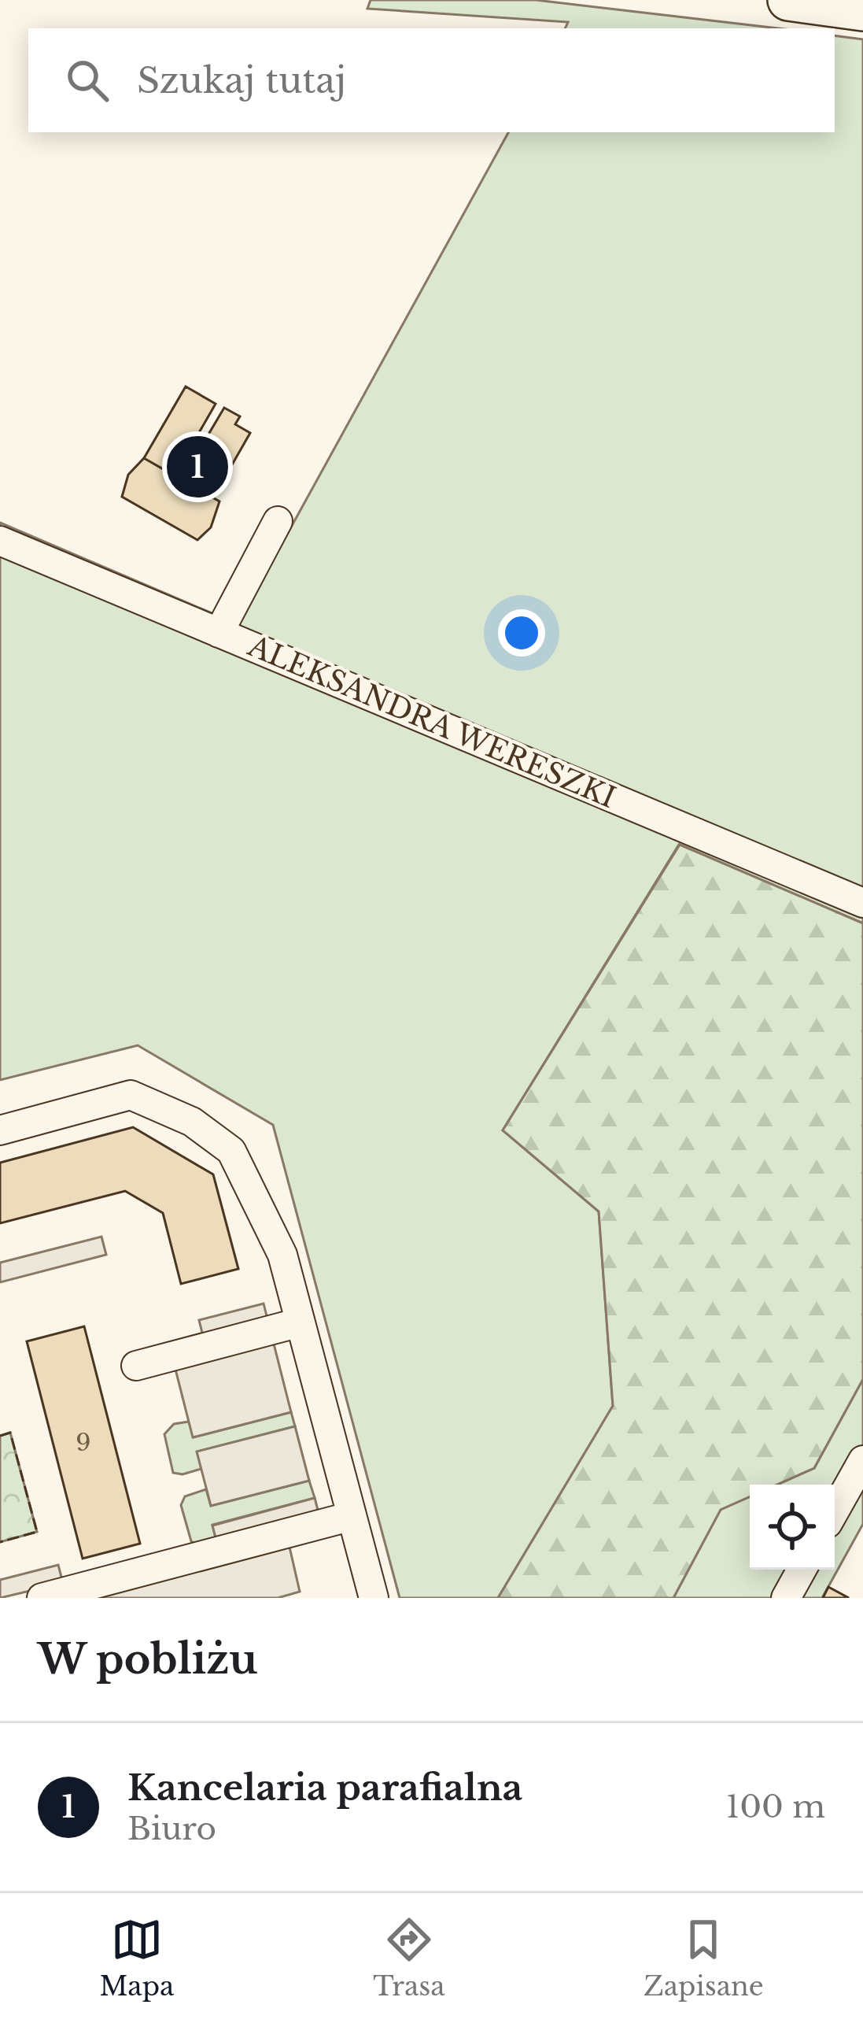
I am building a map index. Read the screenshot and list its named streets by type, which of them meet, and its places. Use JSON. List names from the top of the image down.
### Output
{
  "streets": {
    "street": ["ALEKSANDRA WERESZKI"]
  },
  "house_numbers": ["9"],
  "page": {
    "search": "Szukaj tutaj",
    "pins": "1",
    "heading": "W pobliżu",
    "list": [
      {
        "mark": "1",
        "name": "Kancelaria parafialna",
        "note": "Biuro",
        "value": "100 m"
      }
    ],
    "nav": ["Mapa", "Trasa", "Zapisane"]
  }
}
